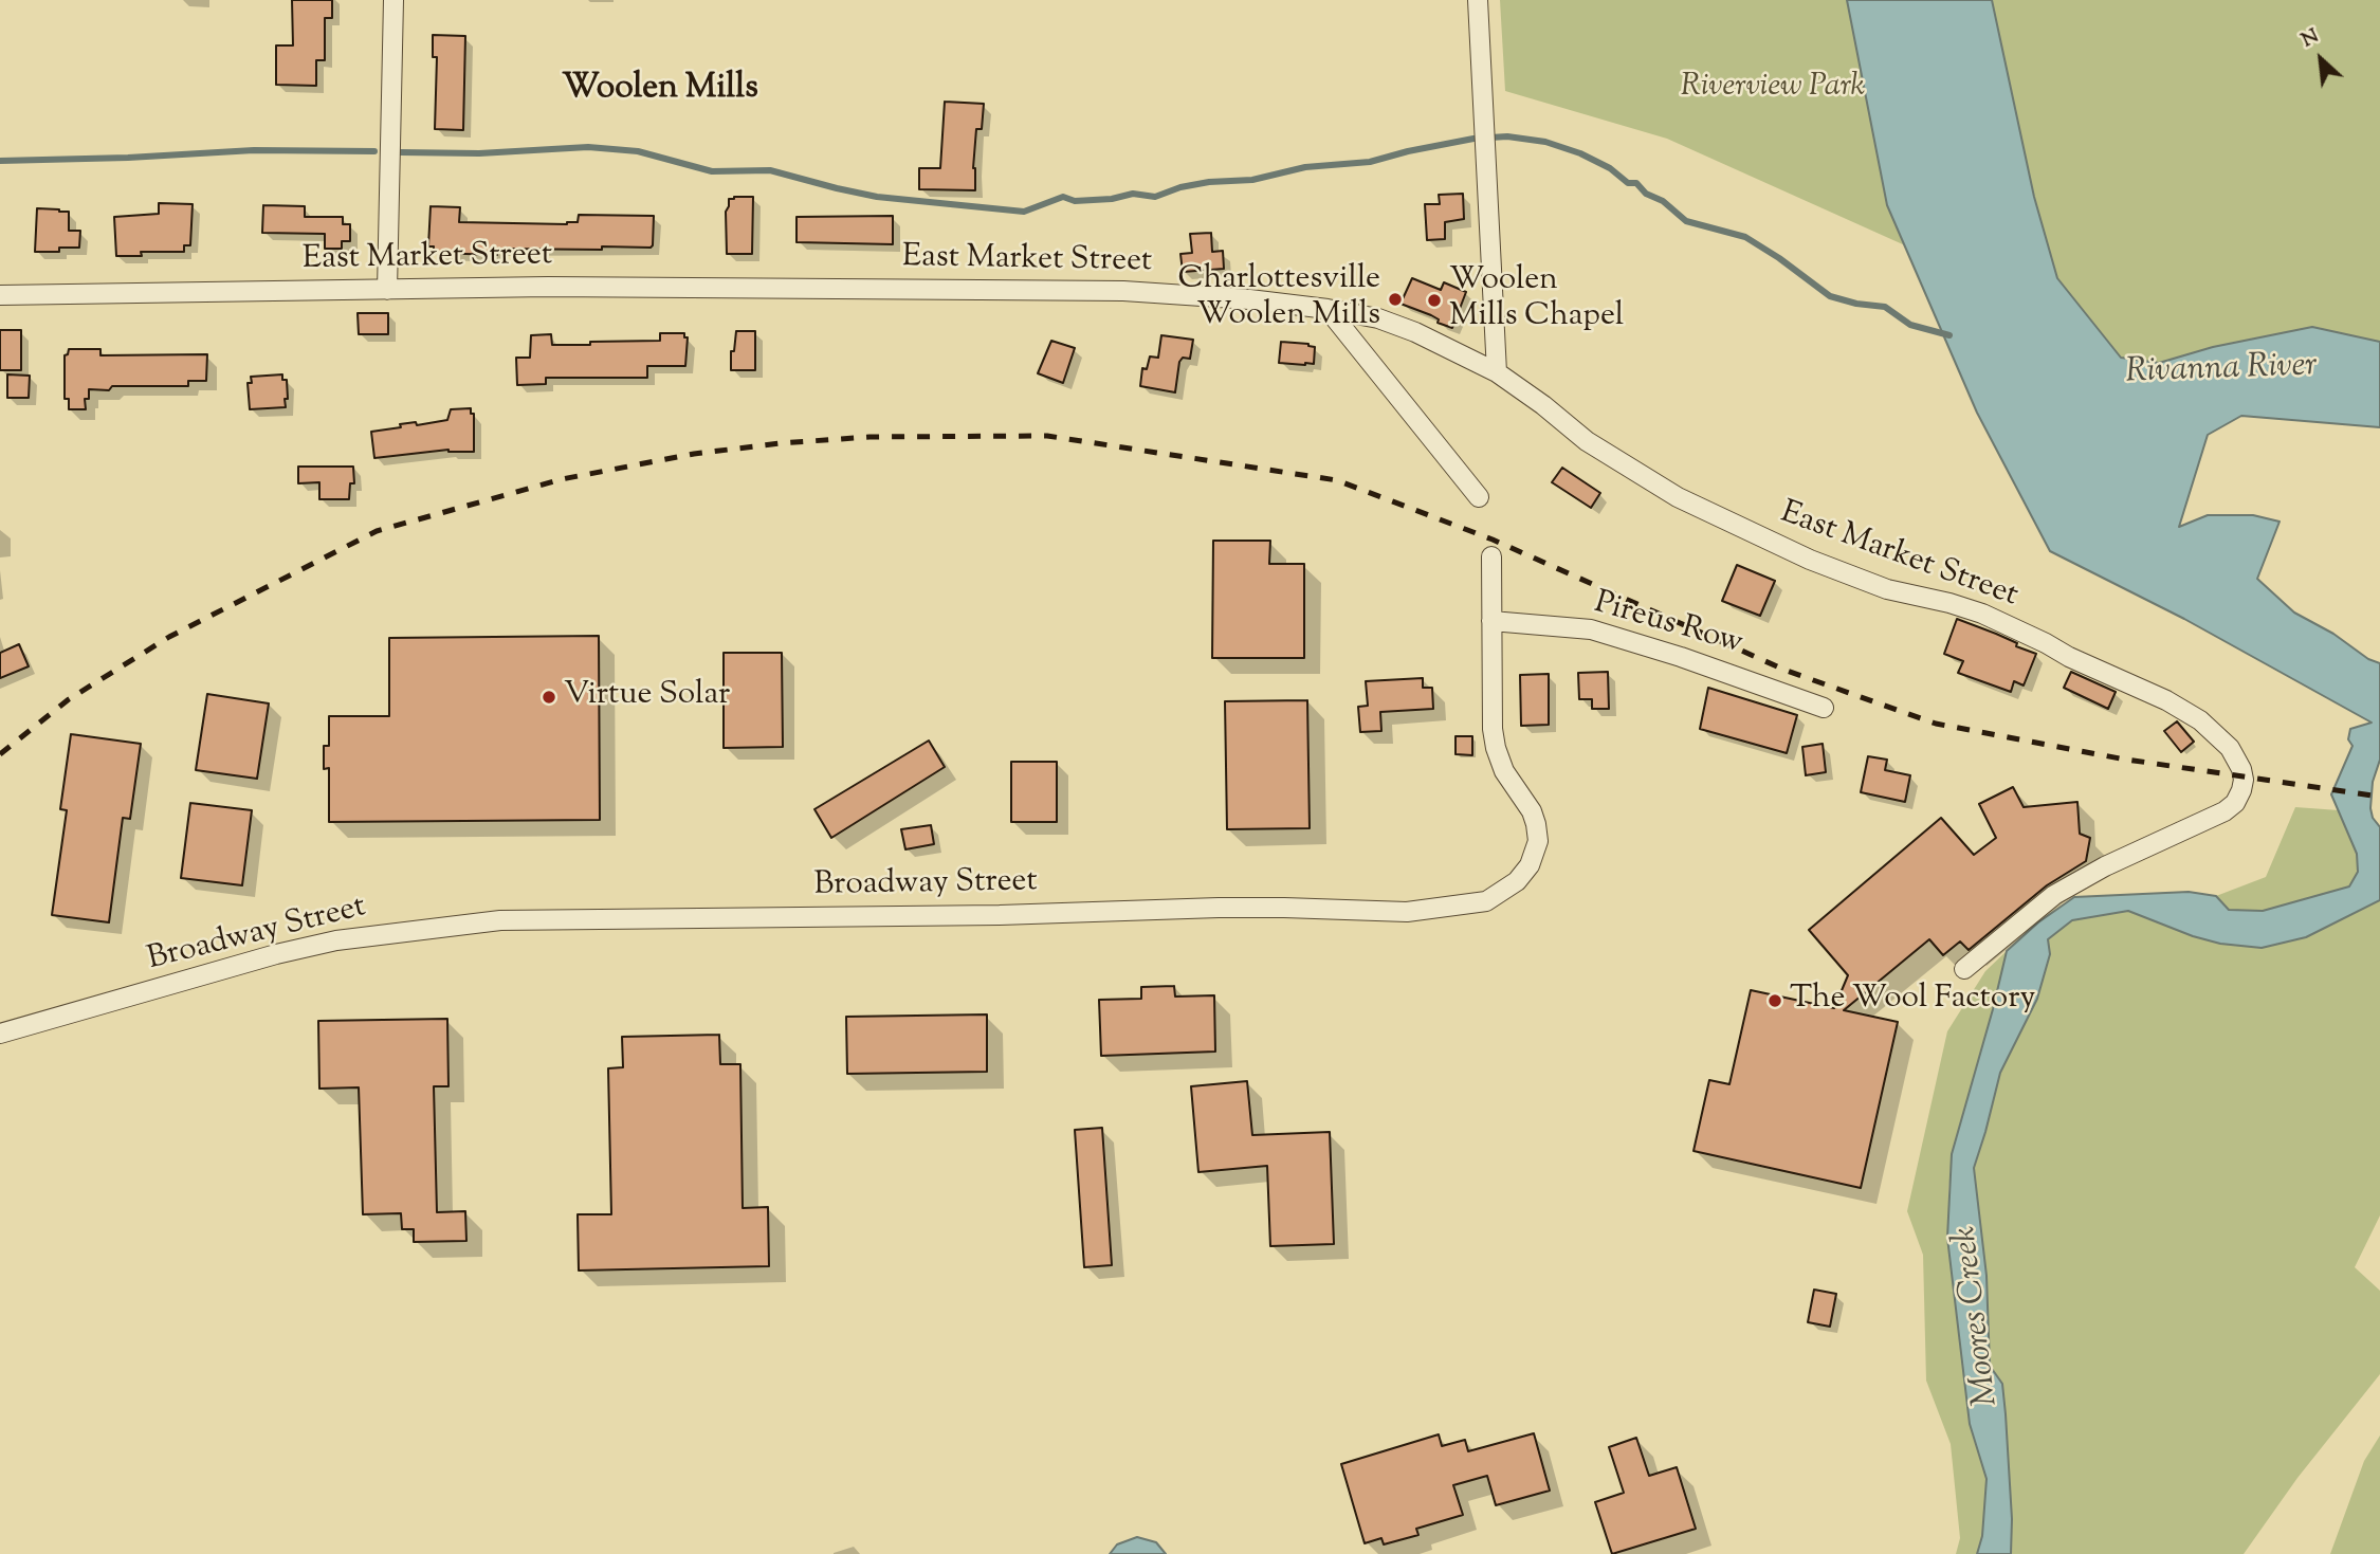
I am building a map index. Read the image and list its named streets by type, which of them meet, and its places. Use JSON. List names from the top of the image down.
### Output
{
  "streets": {
    "street": ["East Market Street", "Pireus Row", "Broadway Street"]
  },
  "crossings": [
    ["Pireus Row", "Broadway Street"]
  ],
  "districts": ["Woolen Mills"],
  "water": ["Rivanna River", "Moores Creek"],
  "parks": ["Riverview Park"],
  "places": [
    "Charlottesville Woolen Mills",
    "Woolen Mills Chapel",
    "Virtue Solar",
    "The Wool Factory"
  ],
  "north": "top left"
}
